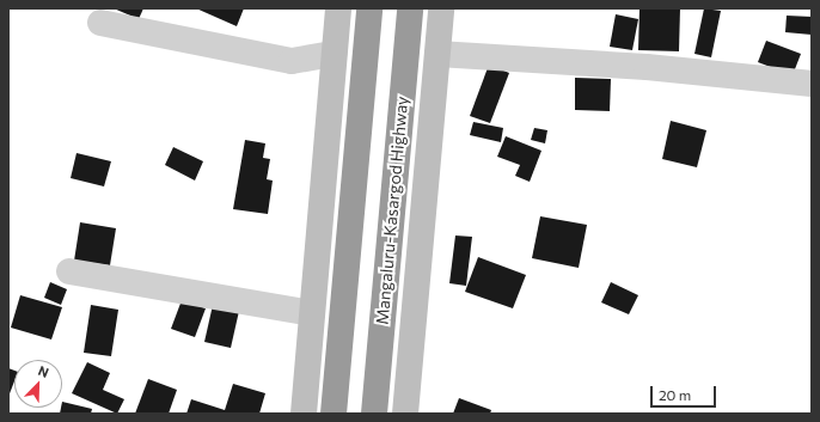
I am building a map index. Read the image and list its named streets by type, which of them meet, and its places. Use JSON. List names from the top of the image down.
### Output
{
  "streets": {
    "highway": ["Mangaluru-Kasargod Highway"]
  },
  "scale_bar": "20 m",
  "north": "top right"
}
